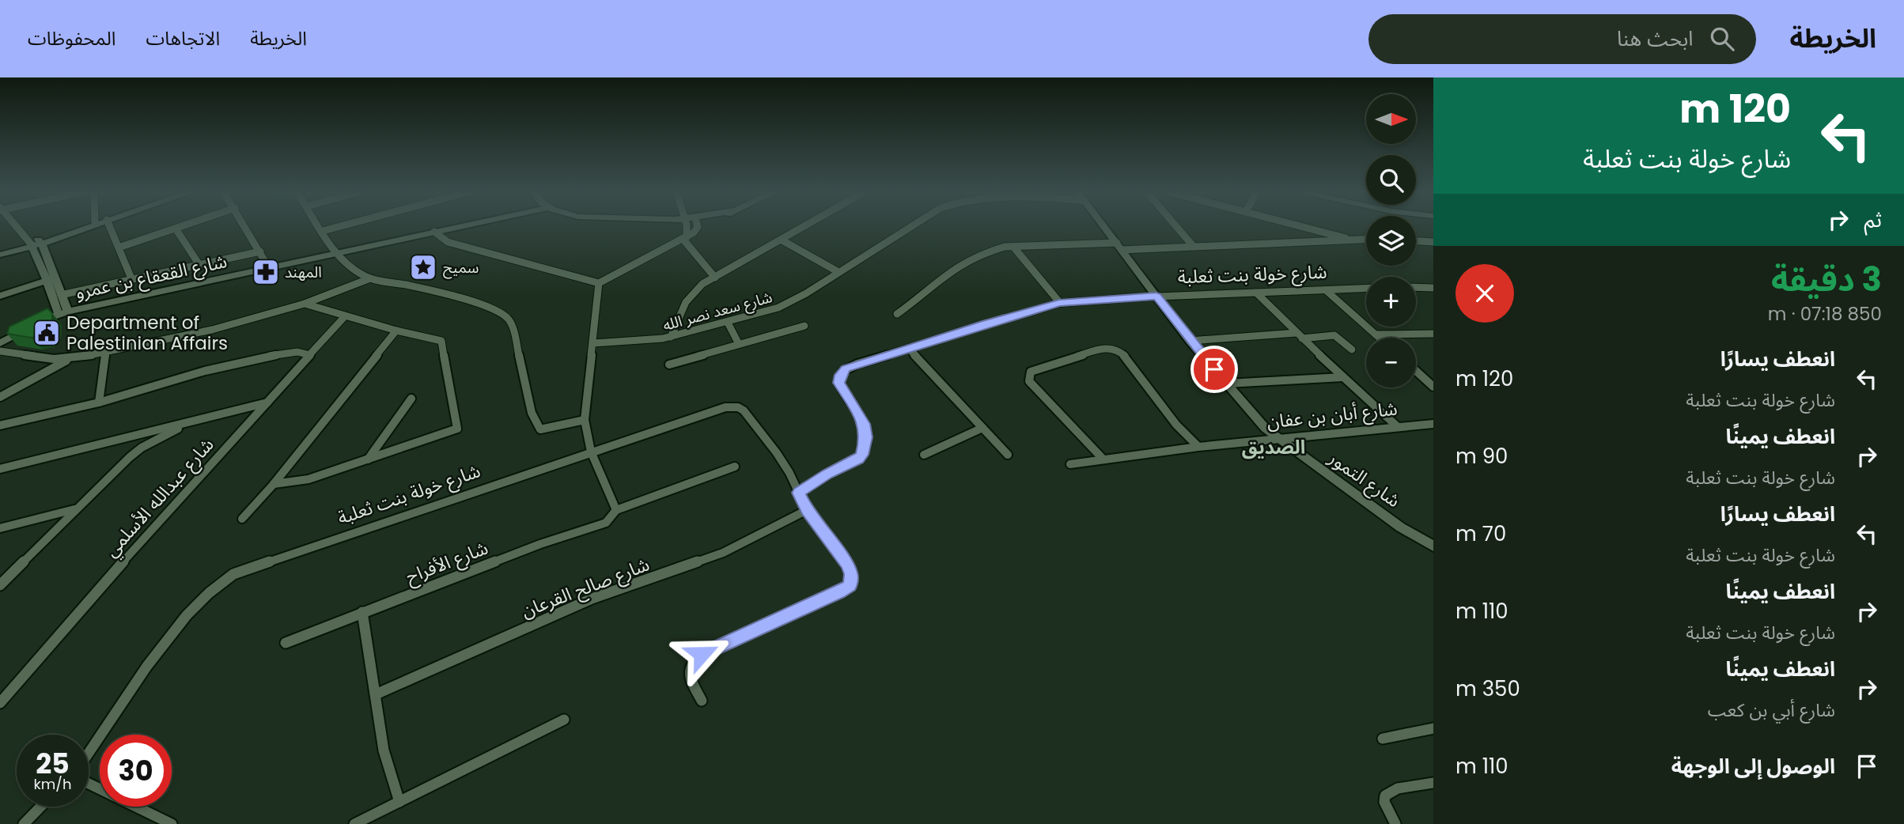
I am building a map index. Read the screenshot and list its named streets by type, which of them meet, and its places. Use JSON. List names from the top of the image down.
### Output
{
  "streets": {
    "street": [
      "شارع خولة بنت ثعلبة",
      "شارع القعقاع بن عمرو",
      "شارع سعد نصر الله",
      "شارع أبان بن عفان",
      "شارع التمور",
      "شارع عبدالله الأسلمي",
      "شارع الأفراح",
      "شارع صالح القرعان"
    ]
  },
  "crossings": [
    ["شارع خولة بنت ثعلبة", "شارع التمور"],
    ["شارع خولة بنت ثعلبة", "شارع صالح القرعان"],
    ["شارع أبان بن عفان", "شارع التمور"]
  ],
  "districts": ["الصديق"],
  "places": {
    "place": ["سميح"],
    "pharmacy": ["المهند"],
    "public building": ["Department of Palestinian Affairs"]
  },
  "north": "right",
  "page": {
    "header": "الخريطة",
    "search": "ابحث هنا",
    "nav": ["الخريطة", "الاتجاهات", "المحفوظات"],
    "turn": ["120 m", "شارع خولة بنت ثعلبة"],
    "map_buttons": ["+", "−"],
    "then": "ثم",
    "heading": ["3 دقيقة", "850 m · 07:18"],
    "list": [
      {
        "name": "انعطف يسارًا",
        "note": "شارع خولة بنت ثعلبة",
        "value": "120 m"
      },
      {
        "name": "انعطف يمينًا",
        "note": "شارع خولة بنت ثعلبة",
        "value": "90 m"
      },
      {
        "name": "انعطف يسارًا",
        "note": "شارع خولة بنت ثعلبة",
        "value": "70 m"
      },
      {
        "name": "انعطف يمينًا",
        "note": "شارع خولة بنت ثعلبة",
        "value": "110 m"
      },
      {
        "name": "انعطف يمينًا",
        "note": "شارع أبي بن كعب",
        "value": "350 m"
      },
      {
        "name": "الوصول إلى الوجهة",
        "value": "110 m"
      }
    ],
    "speed": "25 km/h",
    "limit": "30"
  }
}
